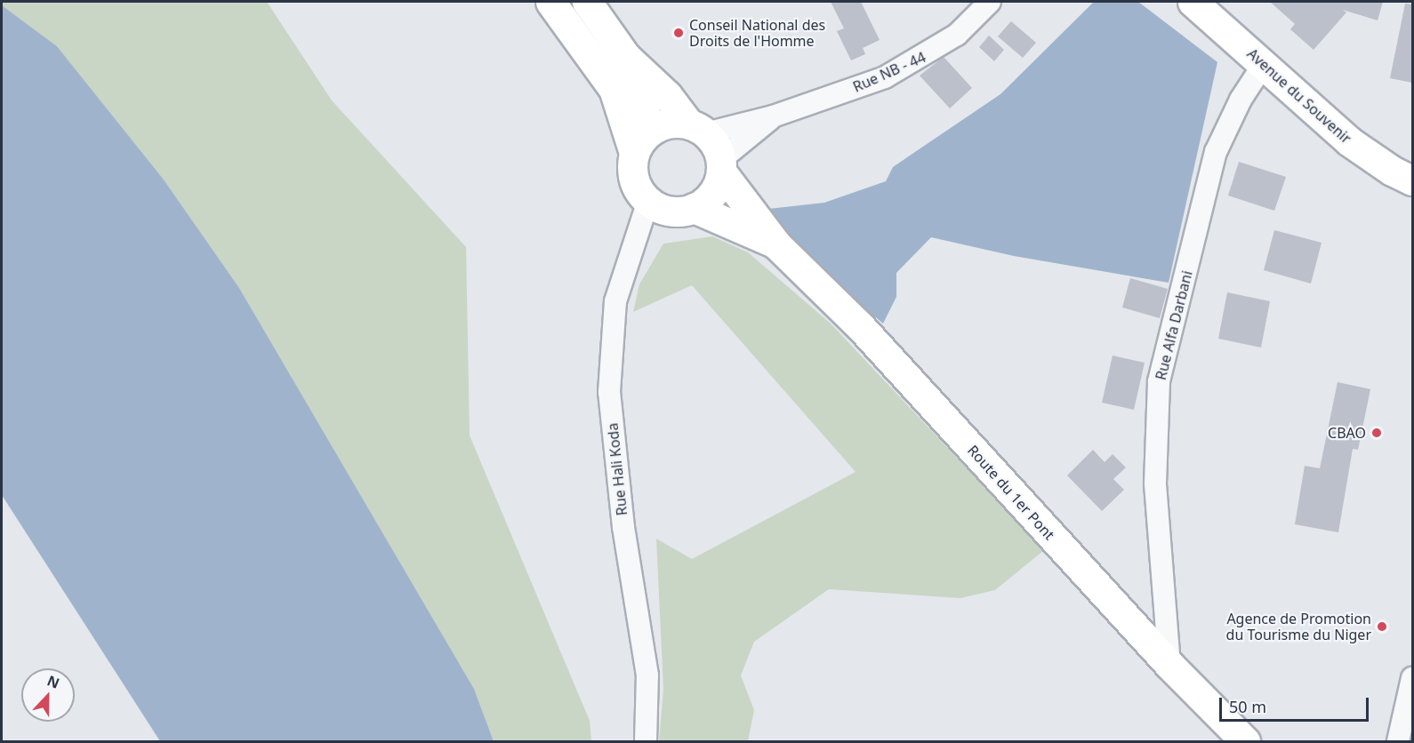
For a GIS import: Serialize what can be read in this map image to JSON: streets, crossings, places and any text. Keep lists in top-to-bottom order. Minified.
{"streets":{"street":["Rue NB - 44","Avenue du Souvenir","Rue Alfa Darbani","Rue Hali Koda","Route du 1er Pont"]},"crossings":[["Rue NB - 44","Rue Hali Koda"],["Rue NB - 44","Route du 1er Pont"],["Avenue du Souvenir","Rue Alfa Darbani"],["Rue Alfa Darbani","Route du 1er Pont"],["Rue Hali Koda","Route du 1er Pont"]],"places":["Conseil National des Droits de l'Homme","CBAO","Agence de Promotion du Tourisme du Niger"],"scale_bar":"50 m","north":"top"}
